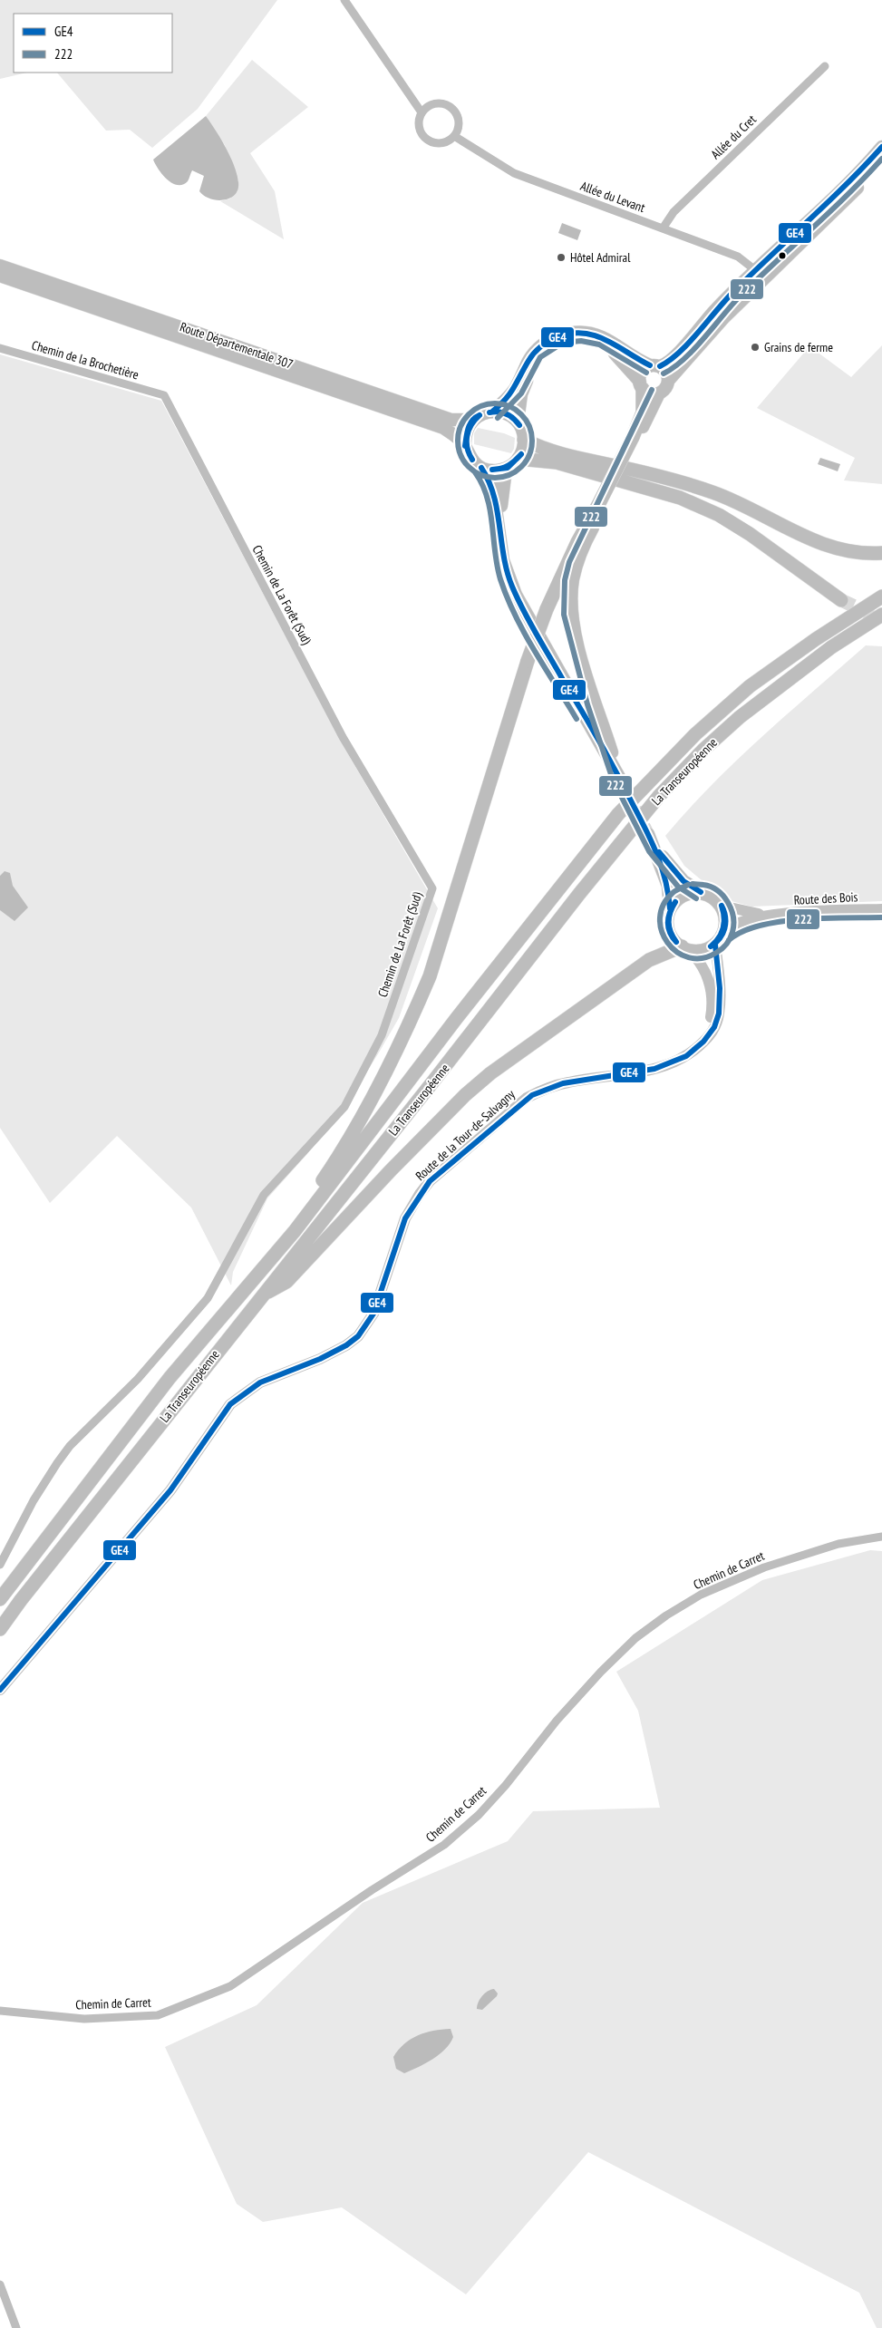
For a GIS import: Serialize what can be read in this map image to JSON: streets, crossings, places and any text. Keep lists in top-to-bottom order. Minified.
{"streets":{"highway":["La Transeuropéenne"],"main road":["Route Départementale 307"],"street":["Allée du Cret","Allée du Levant","Chemin de la Brochetière","Chemin de La Forêt (Sud)","Route des Bois","Route de la Tour-de-Salvagny","Chemin de Carret"]},"crossings":[["Allée du Cret","Allée du Levant"],["Chemin de la Brochetière","Chemin de La Forêt (Sud)"],["Route des Bois","Route de la Tour-de-Salvagny"]],"places":["Hôtel Admiral","Grains de ferme"],"lines":["transit line GE4","transit line 222"],"legend":["GE4","222"]}
